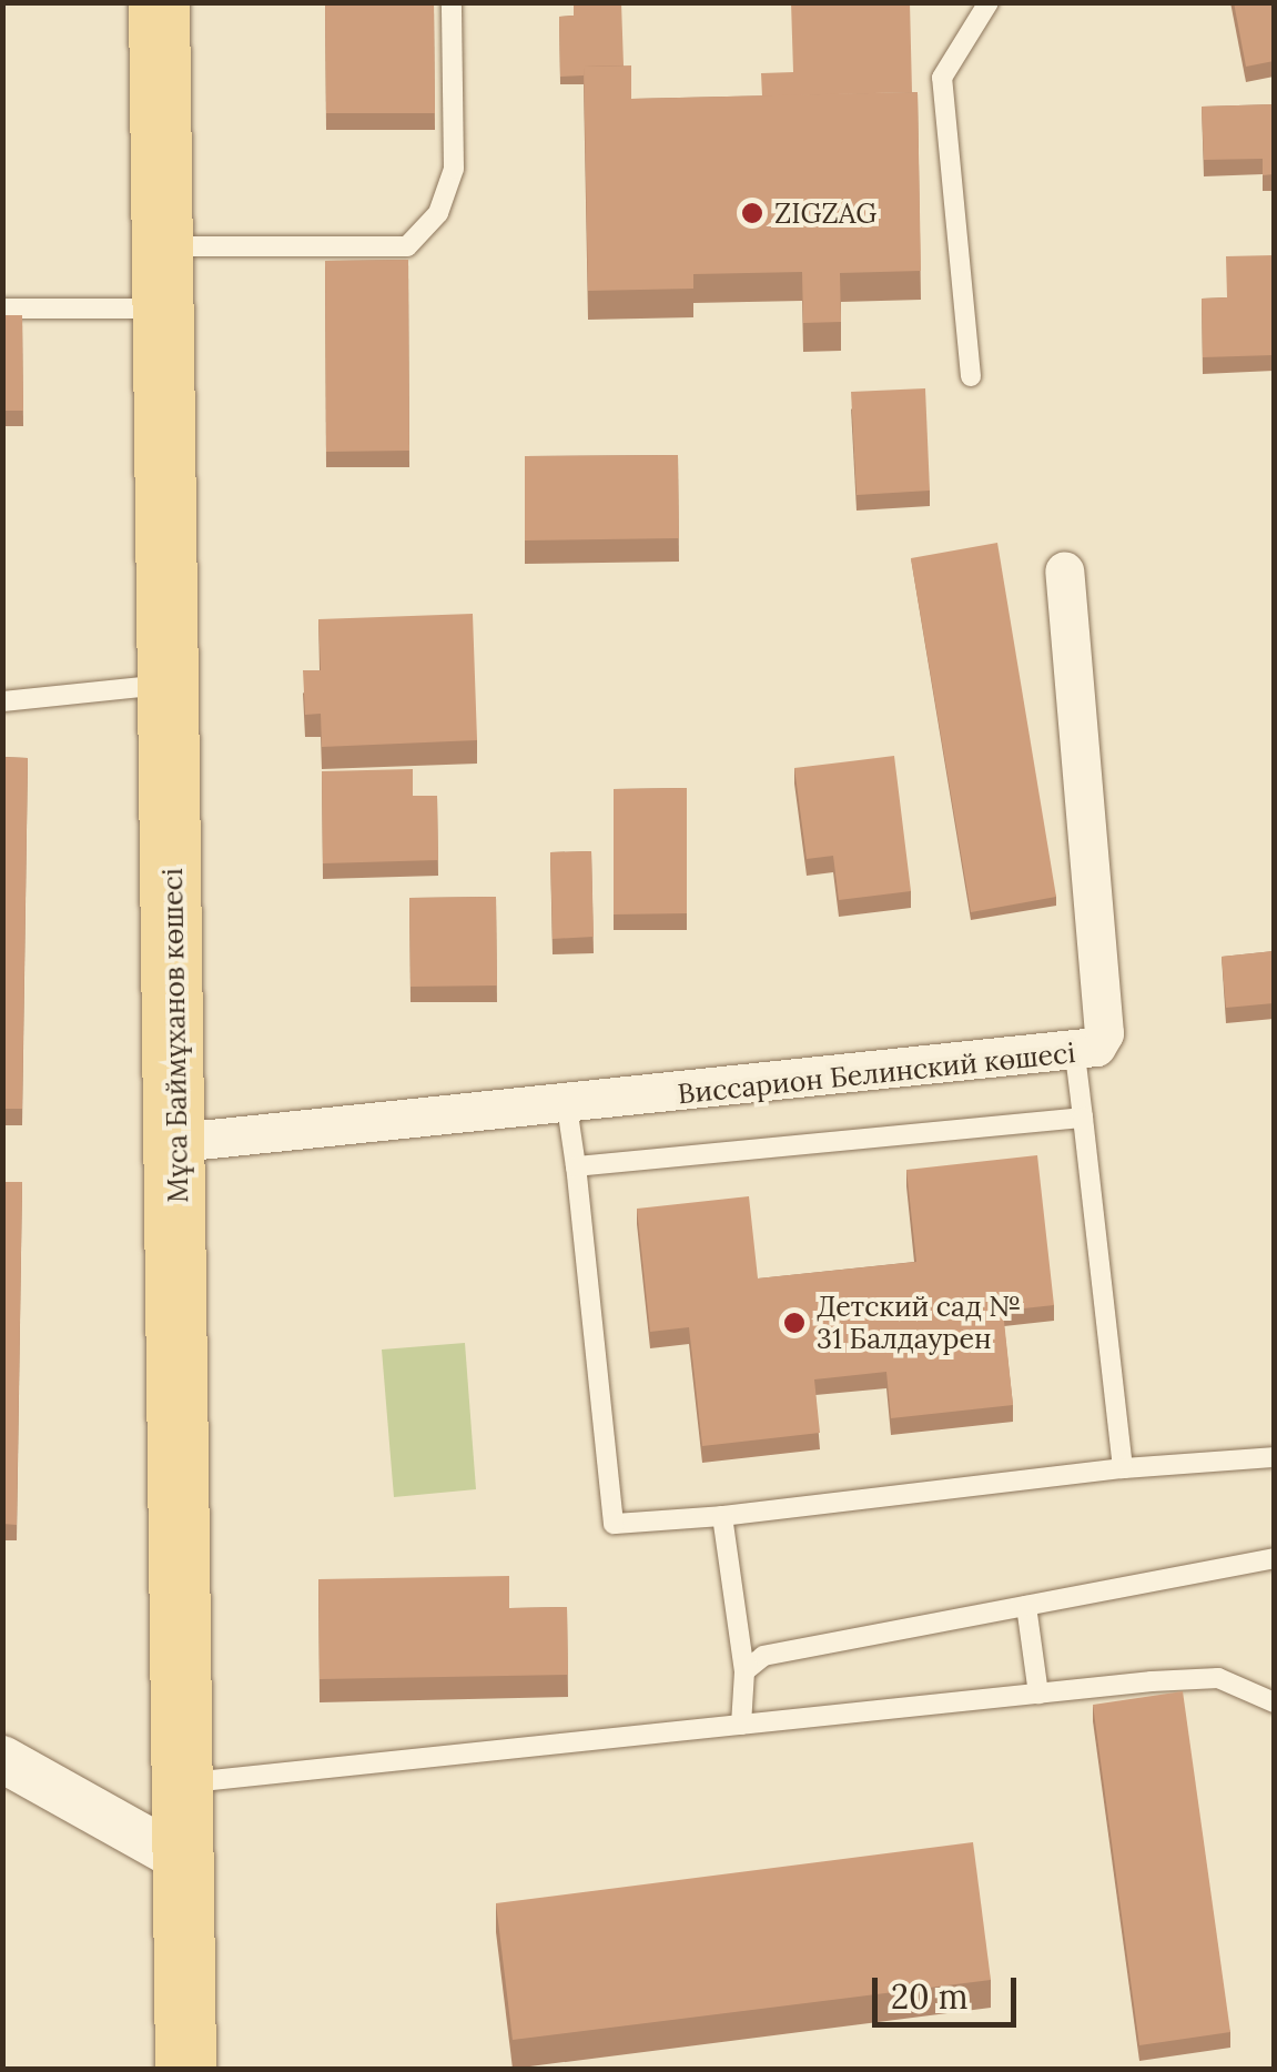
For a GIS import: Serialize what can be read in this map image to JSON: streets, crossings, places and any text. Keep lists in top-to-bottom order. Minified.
{"streets":{"main road":["Мұса Баймұханов көшесі"],"street":["Виссарион Белинский көшесі"]},"crossings":[["Мұса Баймұханов көшесі","Виссарион Белинский көшесі"]],"places":["ZIGZAG","Детский сад № 31 Балдаурен"],"scale_bar":"20 m"}
